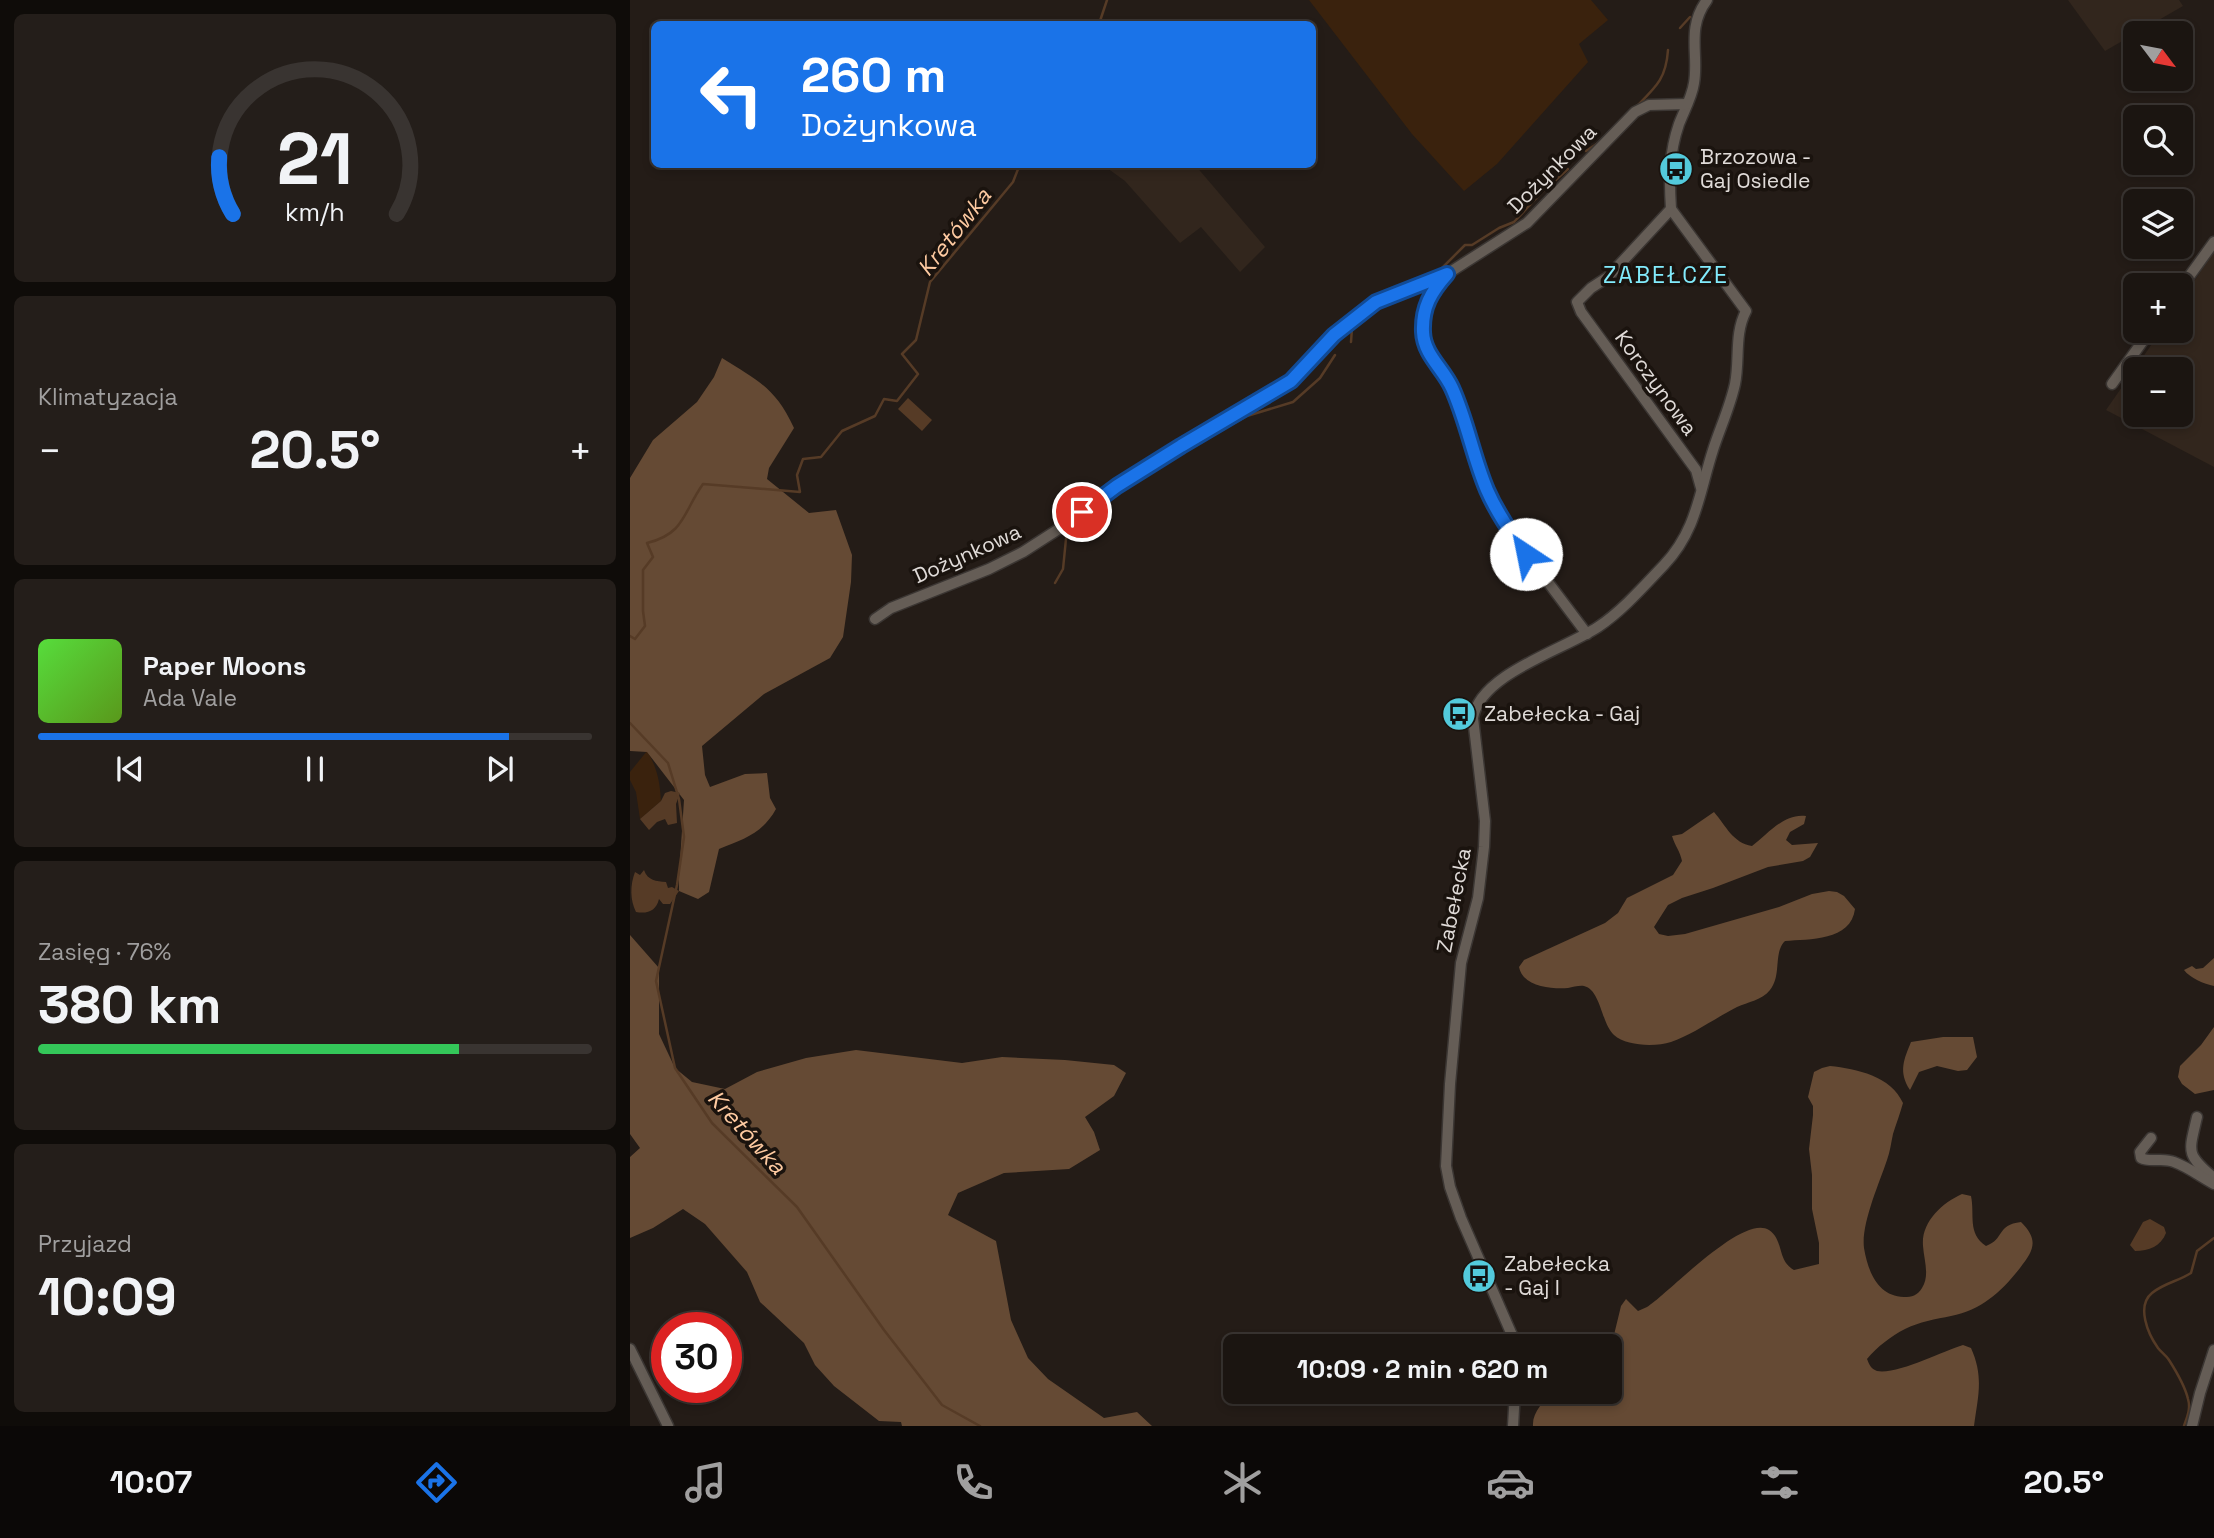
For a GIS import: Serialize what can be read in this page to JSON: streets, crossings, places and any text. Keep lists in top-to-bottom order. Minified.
{"streets":{"street":["Dożynkowa","Korczynowa","Zabełecka"]},"crossings":[["Korczynowa","Zabełecka"]],"districts":["ZABEŁCZE"],"water":["Kretówka"],"places":{"bus stop":["Brzozowa - Gaj Osiedle","Zabełecka - Gaj","Zabełecka - Gaj I"]},"north":"bottom right","page":{"map_buttons":["+","−"],"turn":["260 m","Dożynkowa"],"tile":["Klimatyzacja",["Zasięg · 76%","380 km"],["Przyjazd","10:09"]],"heat":["−","20.5°","+"],"song":["Paper Moons","Ada Vale"],"limit":"30","trip":"10:09 · 2 min · 620 m","tabs":["10:07","20.5°"],"gauge":["21","km/h"]}}
